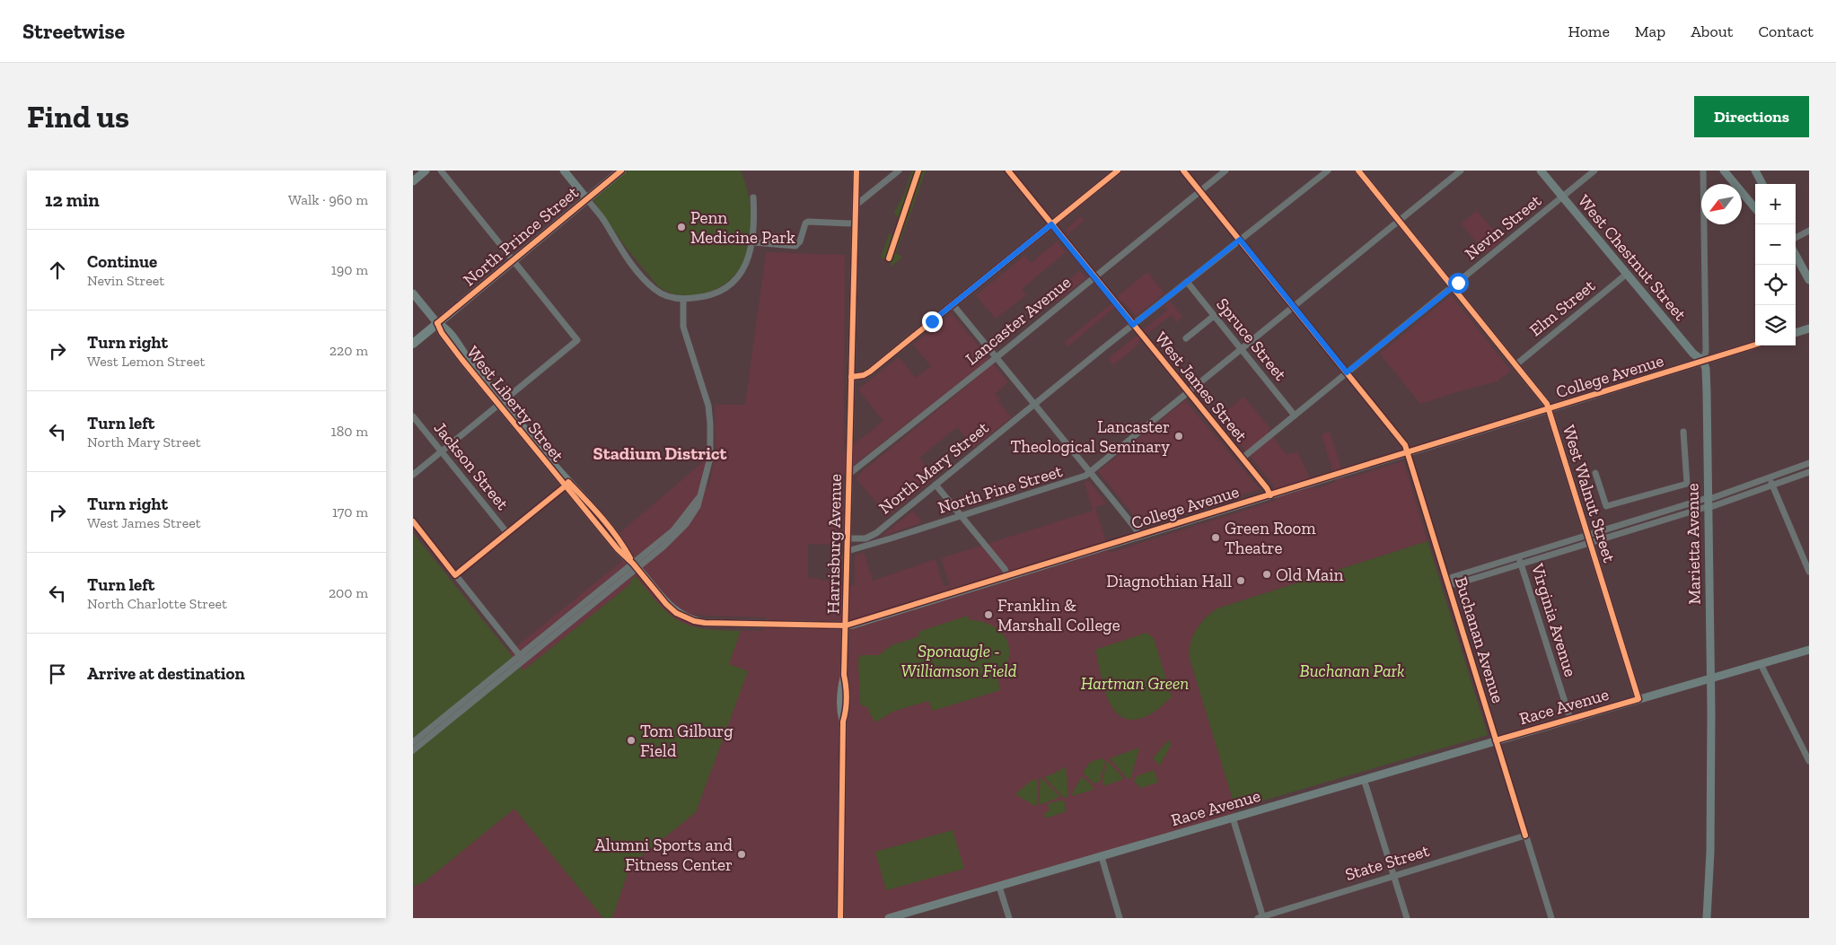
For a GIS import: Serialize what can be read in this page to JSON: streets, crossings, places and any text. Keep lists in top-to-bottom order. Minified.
{"streets":{"highway":["North Prince Street"],"main road":["West Chestnut Street","College Avenue","West Liberty Street","West Walnut Street","Harrisburg Avenue","Marietta Avenue","Race Avenue"],"street":["Nevin Street","Elm Street","Lancaster Avenue","Spruce Street","West James Street","Jackson Street","North Mary Street","North Pine Street","Virginia Avenue","Buchanan Avenue","State Street"]},"crossings":[["Nevin Street","West Chestnut Street"],["Nevin Street","Spruce Street"],["Nevin Street","West James Street"],["Nevin Street","West Walnut Street"],["Nevin Street","Buchanan Avenue"],["North Prince Street","West Liberty Street"],["West Chestnut Street","Elm Street"],["West Chestnut Street","College Avenue"],["West Chestnut Street","Marietta Avenue"],["Elm Street","West Walnut Street"],["Lancaster Avenue","West James Street"],["Lancaster Avenue","Harrisburg Avenue"],["Lancaster Avenue","Buchanan Avenue"],["Spruce Street","North Mary Street"],["Spruce Street","North Pine Street"],["College Avenue","West James Street"],["College Avenue","West Liberty Street"],["College Avenue","West Walnut Street"],["College Avenue","Harrisburg Avenue"],["College Avenue","Marietta Avenue"],["College Avenue","Buchanan Avenue"],["West James Street","North Mary Street"],["West James Street","North Pine Street"],["West Liberty Street","Harrisburg Avenue"],["North Mary Street","Harrisburg Avenue"],["North Mary Street","Buchanan Avenue"],["North Pine Street","West Walnut Street"],["North Pine Street","Harrisburg Avenue"],["North Pine Street","Buchanan Avenue"],["West Walnut Street","Race Avenue"],["Marietta Avenue","Race Avenue"],["Virginia Avenue","Race Avenue"],["Buchanan Avenue","Race Avenue"],["Buchanan Avenue","State Street"]],"districts":["Stadium District"],"parks":["Sponaugle - Williamson Field","Buchanan Park","Hartman Green"],"places":["Penn Medicine Park","Lancaster Theological Seminary","Green Room Theatre","Old Main","Diagnothian Hall","Franklin & Marshall College","Tom Gilburg Field","Alumni Sports and Fitness Center"],"north":"bottom left","page":{"header":"Streetwise","nav":["Home","Map","About","Contact"],"buttons":"Directions","title":"Find us","heading":["12 min","Walk · 960 m"],"map_buttons":["+","−"],"list":[["Continue","Nevin Street","190 m"],["Turn right","West Lemon Street","220 m"],["Turn left","North Mary Street","180 m"],["Turn right","West James Street","170 m"],["Turn left","North Charlotte Street","200 m"],"Arrive at destination"]}}
